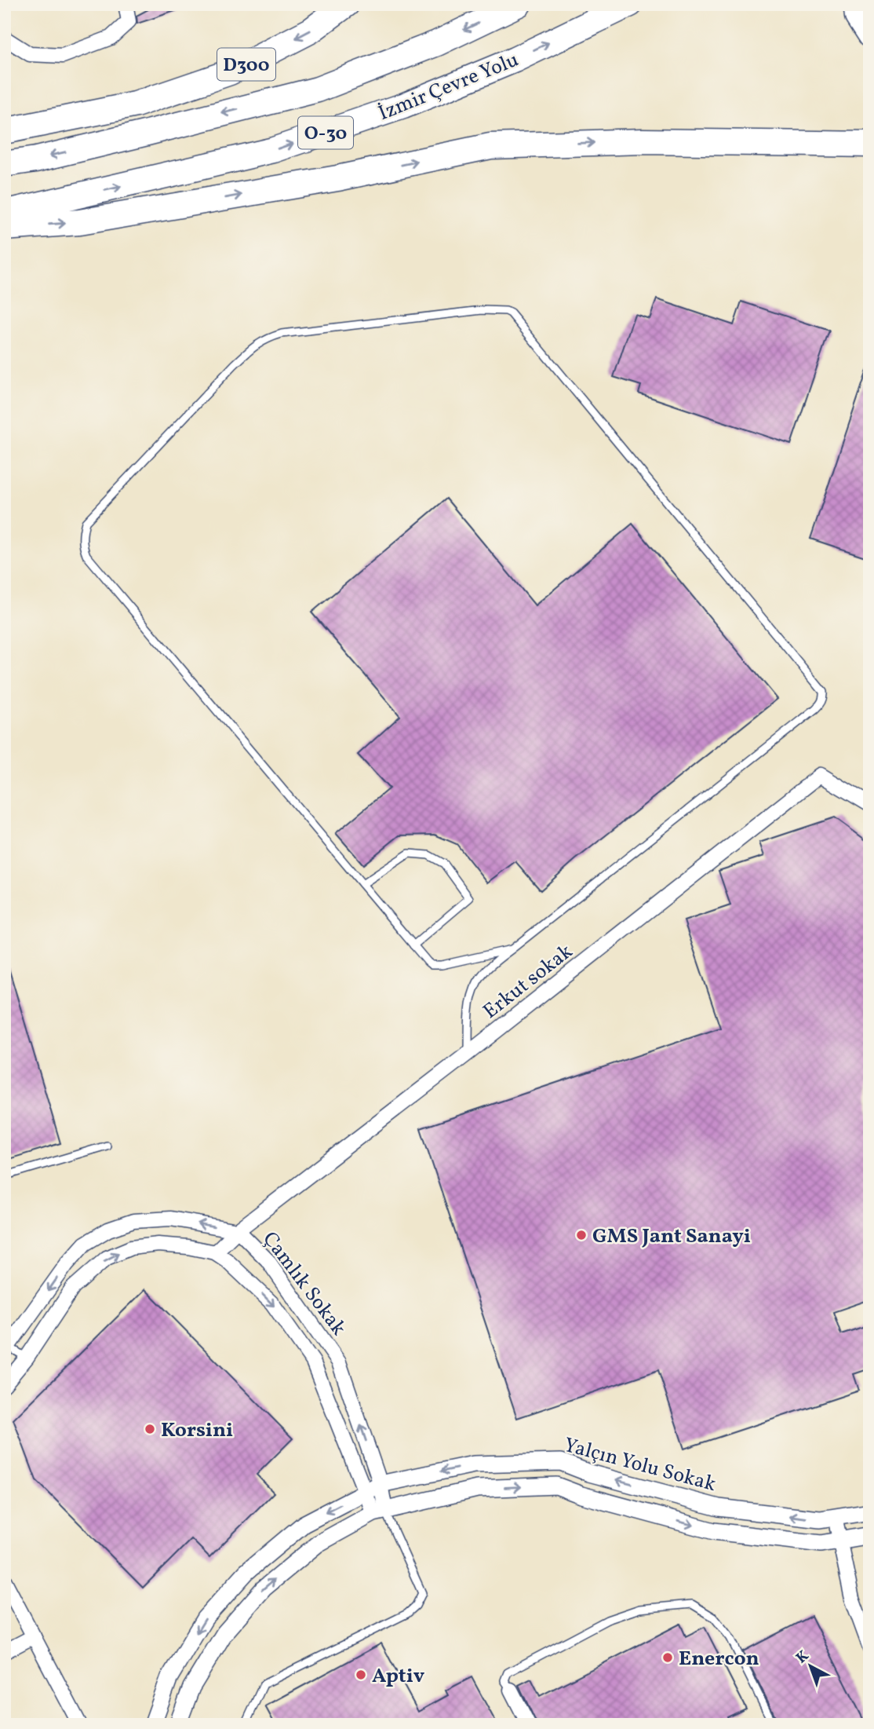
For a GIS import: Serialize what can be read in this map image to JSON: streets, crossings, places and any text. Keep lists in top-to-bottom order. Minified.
{"streets":{"highway":["D300","İzmir Çevre Yolu","O-30"],"street":["Erkut sokak","Çamlık Sokak","Yalçın Yolu Sokak"]},"crossings":[["Erkut sokak","Çamlık Sokak"],["Çamlık Sokak","Yalçın Yolu Sokak"]],"places":["GMS Jant Sanayi","Korsini","Enercon","Aptiv"],"north":"top left"}
